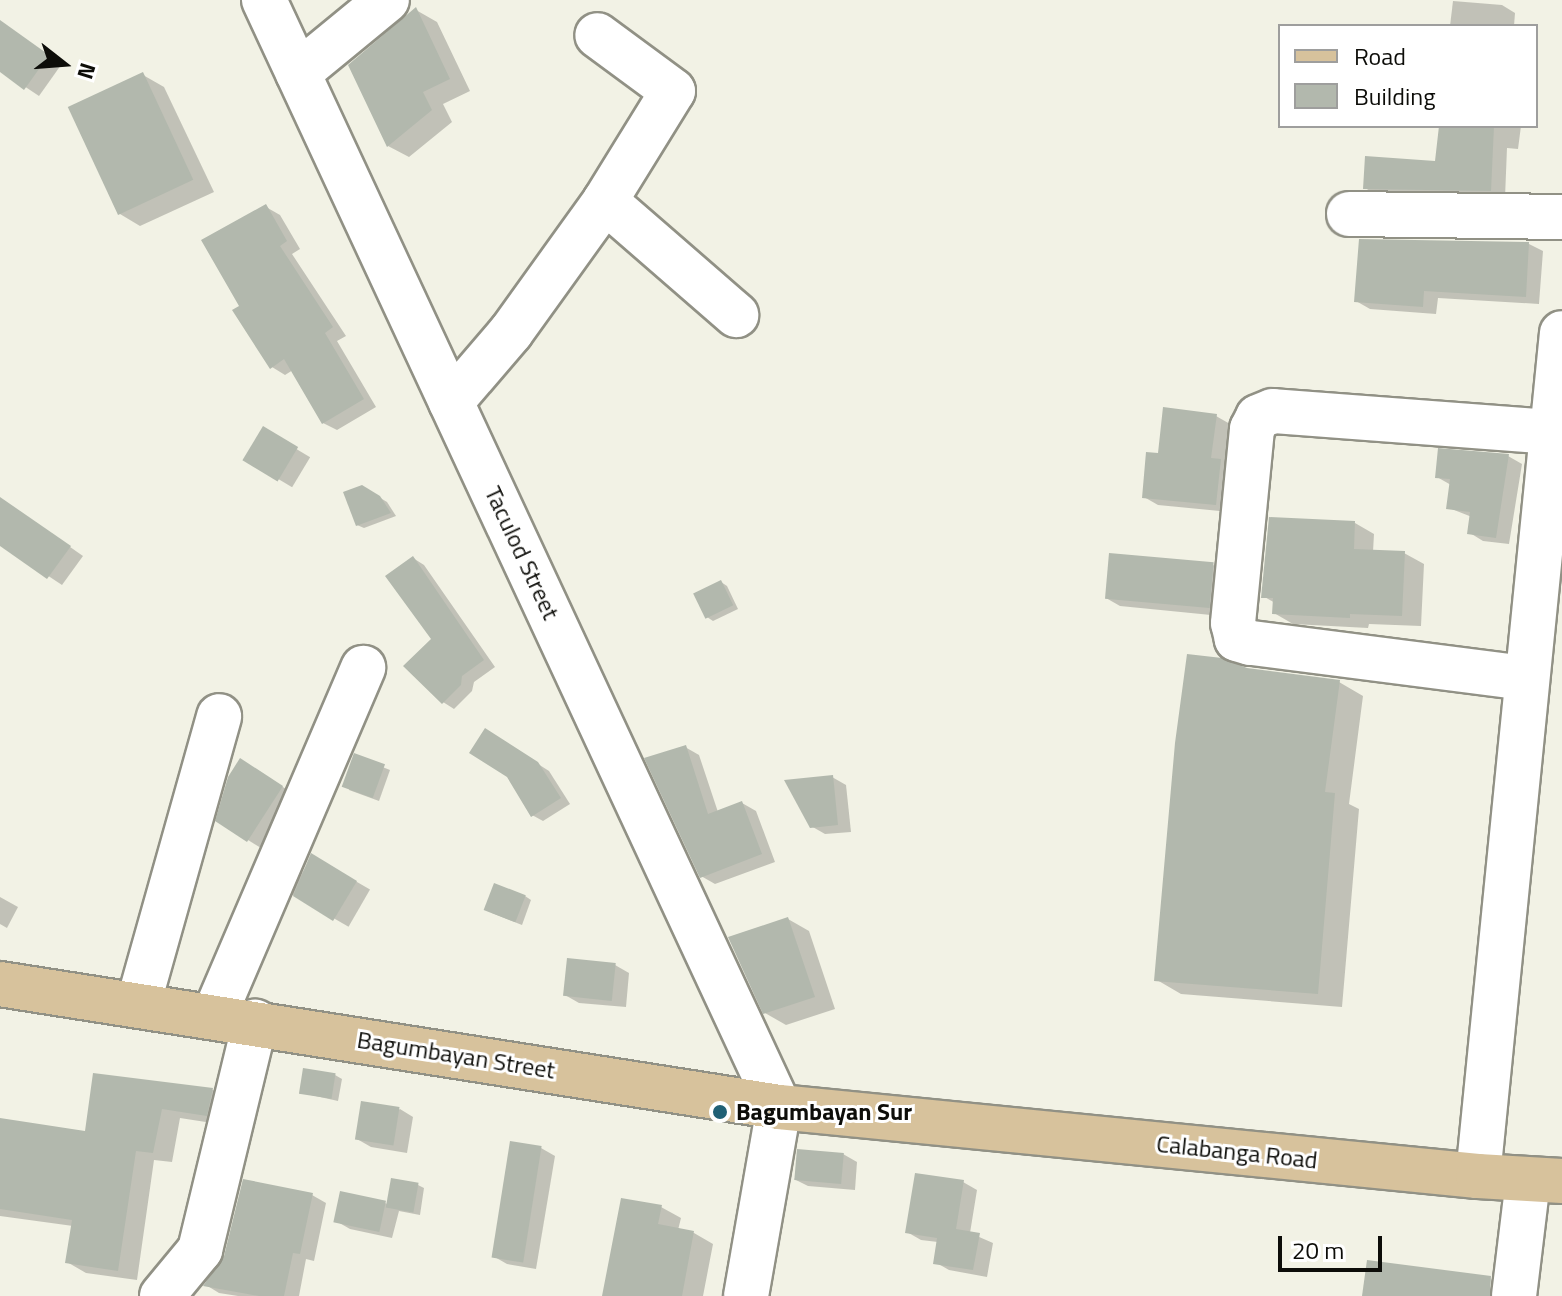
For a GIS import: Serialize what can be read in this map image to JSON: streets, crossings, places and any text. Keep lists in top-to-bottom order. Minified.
{"streets":{"main road":["Bagumbayan Street","Calabanga Road"],"street":["Taculod Street"]},"crossings":[["Taculod Street","Bagumbayan Street"],["Bagumbayan Street","Calabanga Road"]],"places":["Bagumbayan Sur"],"legend":["Road","Building"],"scale_bar":"20 m","north":"right"}
